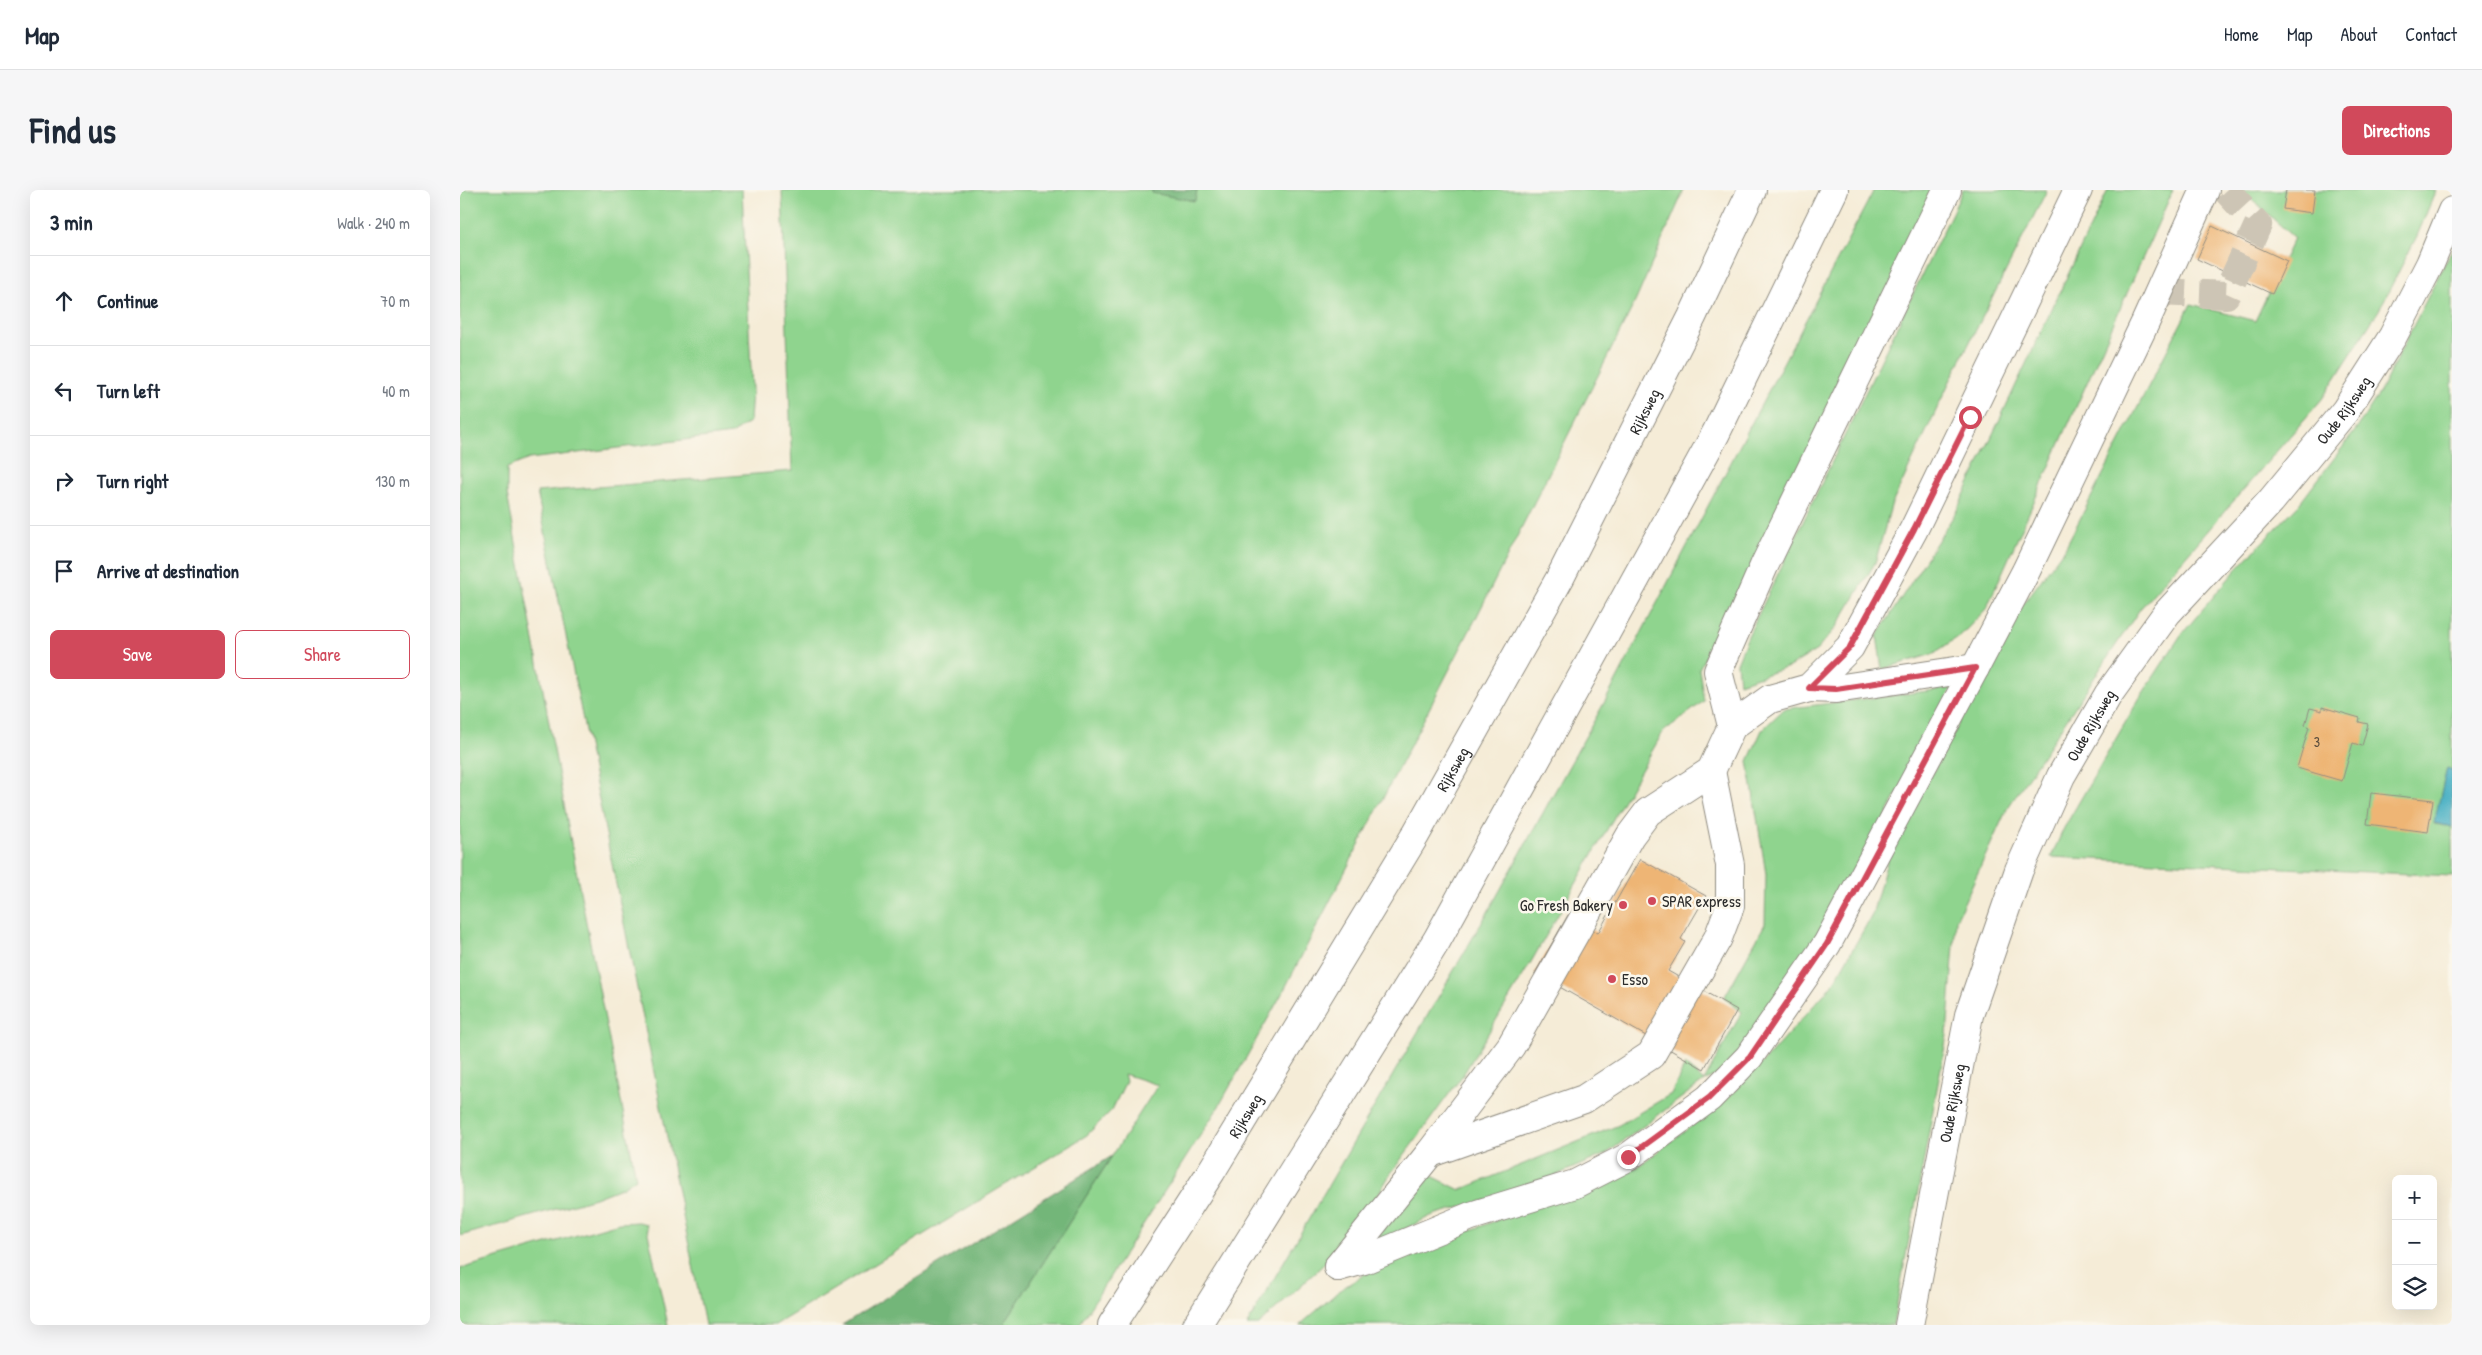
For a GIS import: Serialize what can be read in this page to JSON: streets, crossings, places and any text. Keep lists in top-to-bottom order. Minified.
{"streets":{"main road":["Oude Rijksweg","Rijksweg"]},"places":["SPAR express","Go Fresh Bakery","Esso"],"house_numbers":["3"],"page":{"header":"Map","nav":["Home","Map","About","Contact"],"buttons":["Directions",["Save","Share"]],"title":"Find us","heading":["3 min","Walk · 240 m"],"list":[["Continue","70 m"],["Turn left","40 m"],["Turn right","130 m"],"Arrive at destination"],"map_buttons":["+","−"]}}
